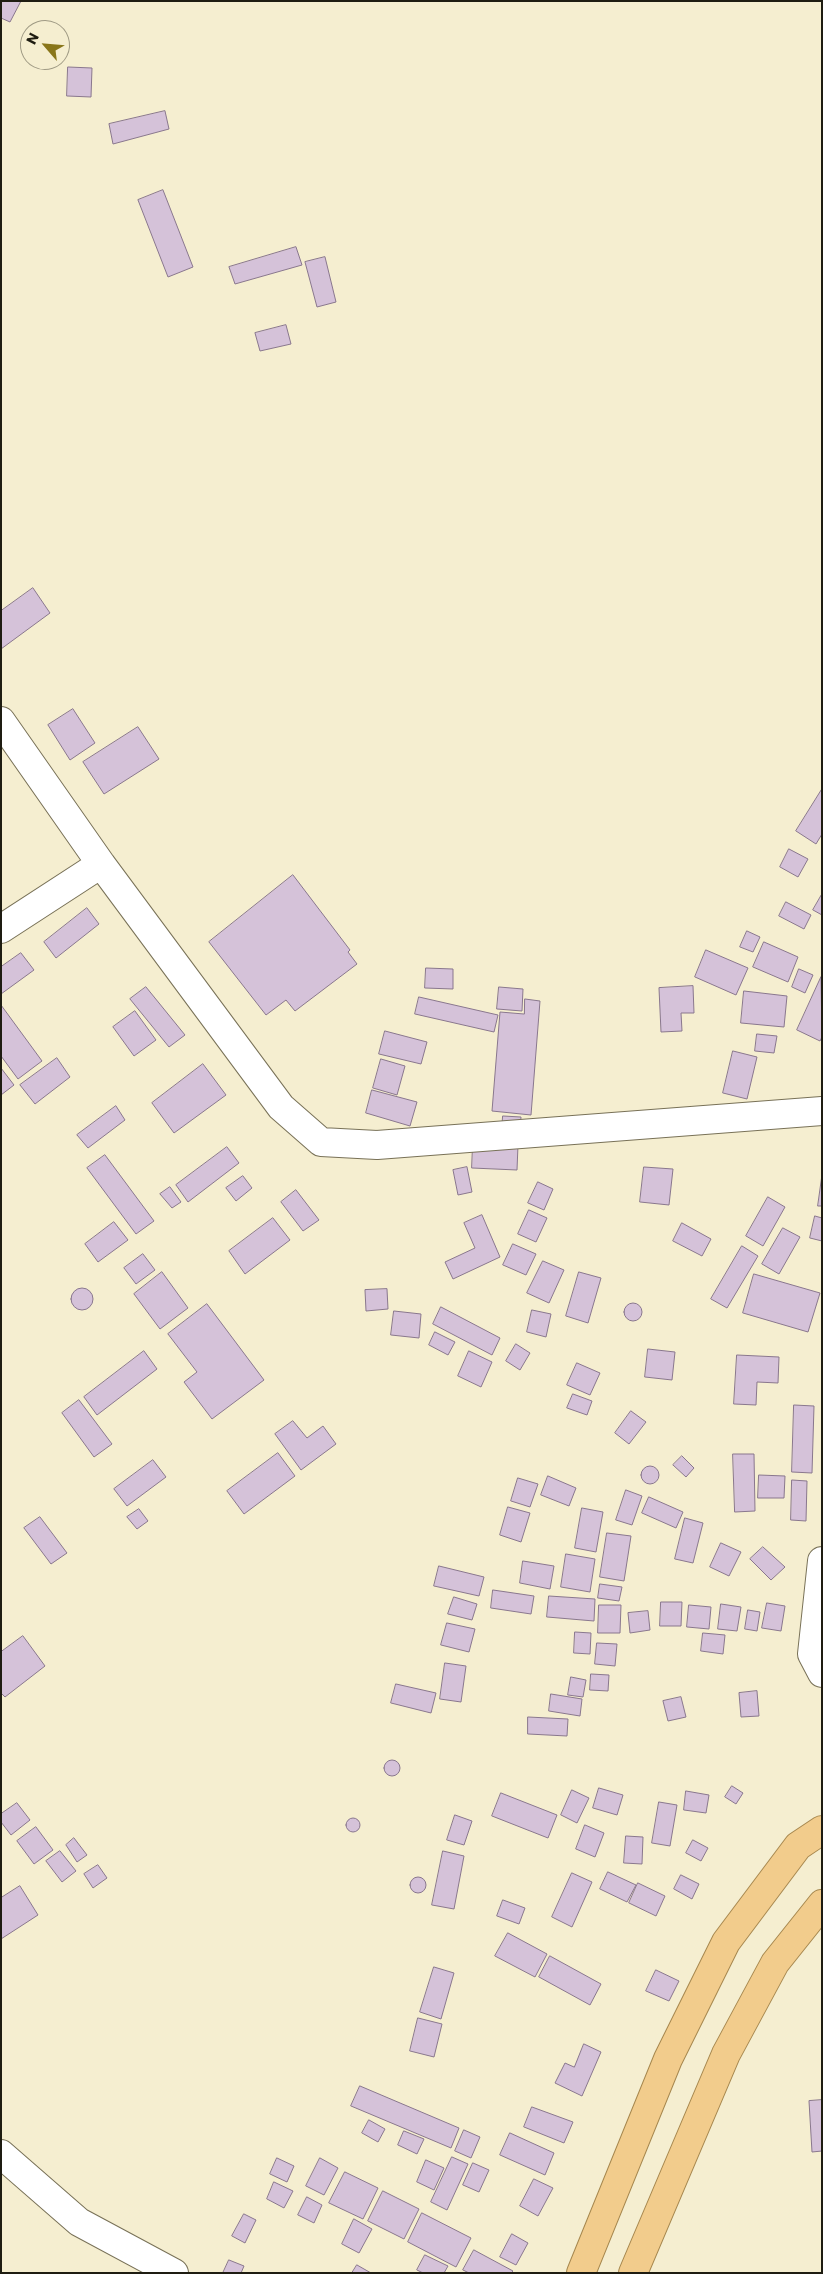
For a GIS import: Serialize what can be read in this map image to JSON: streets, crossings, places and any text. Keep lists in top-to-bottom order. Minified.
{"north":"top left"}
